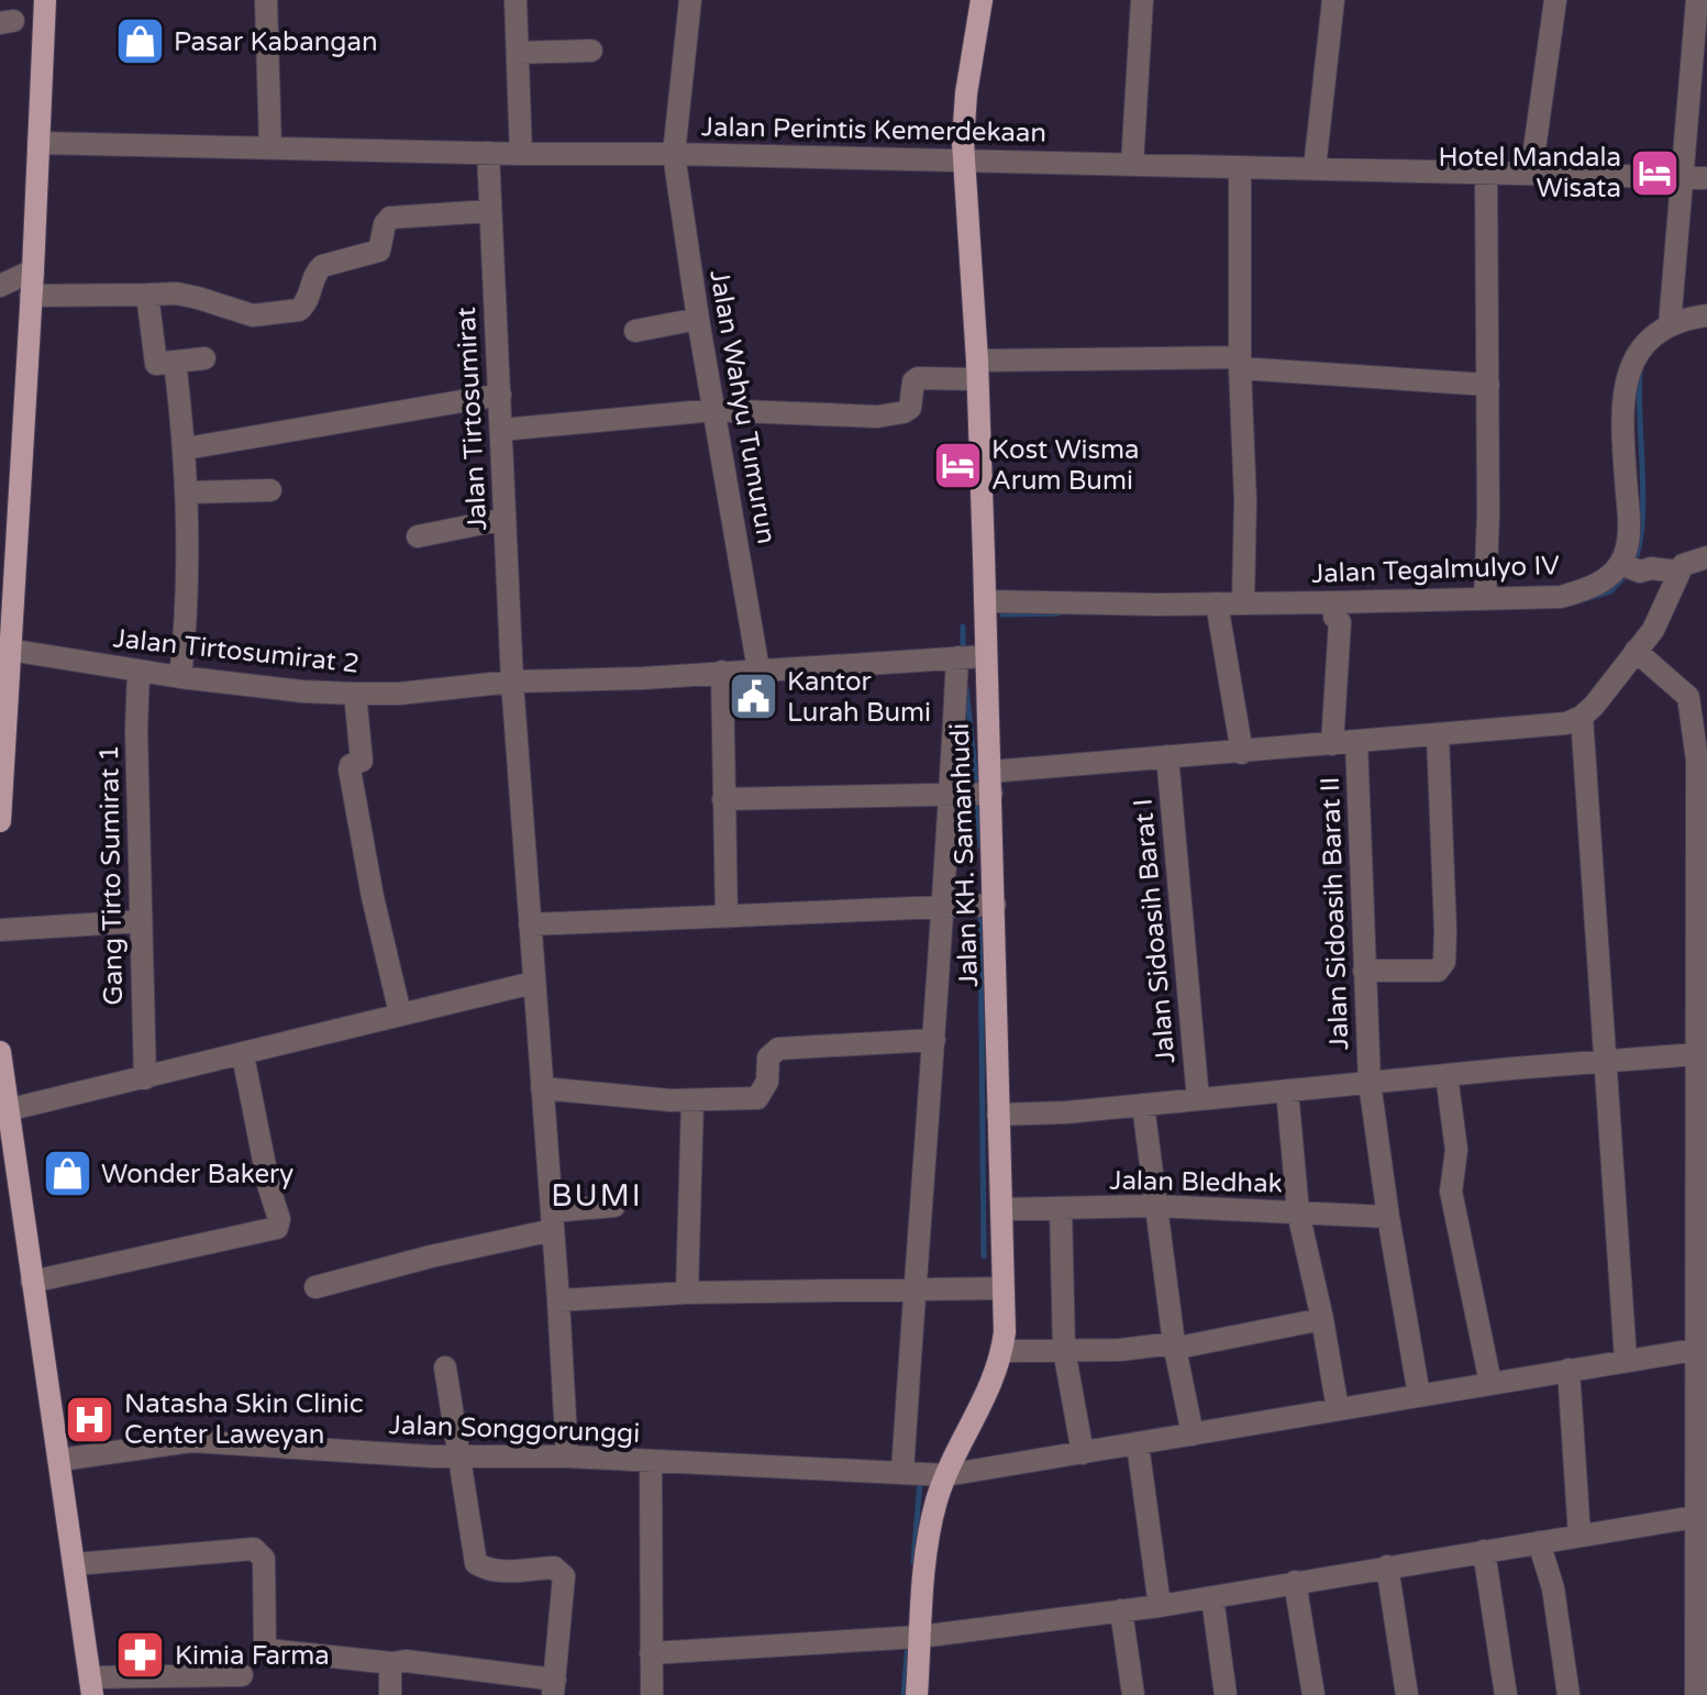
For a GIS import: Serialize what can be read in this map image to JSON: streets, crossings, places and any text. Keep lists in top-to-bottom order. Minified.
{"streets":{"main road":["Jalan KH. Samanhudi"],"street":["Jalan Perintis Kemerdekaan","Jalan Wahyu Tumurun","Jalan Tirtosumirat","Jalan Tegalmulyo IV","Jalan Tirtosumirat 2","Gang Tirto Sumirat 1","Jalan Sidoasih Barat II","Jalan Sidoasih Barat I","Jalan Bledhak","Jalan Songgorunggi"]},"crossings":[["Jalan Perintis Kemerdekaan","Jalan Wahyu Tumurun"],["Jalan Perintis Kemerdekaan","Jalan Tirtosumirat"],["Jalan Perintis Kemerdekaan","Jalan KH. Samanhudi"],["Jalan Wahyu Tumurun","Jalan Tirtosumirat 2"],["Jalan Tirtosumirat","Jalan Tirtosumirat 2"],["Jalan Tirtosumirat","Jalan Songgorunggi"],["Jalan Tegalmulyo IV","Jalan KH. Samanhudi"],["Jalan Tirtosumirat 2","Jalan KH. Samanhudi"],["Jalan Tirtosumirat 2","Gang Tirto Sumirat 1"],["Jalan KH. Samanhudi","Jalan Bledhak"],["Jalan KH. Samanhudi","Jalan Songgorunggi"],["Jalan Sidoasih Barat II","Jalan Bledhak"],["Jalan Sidoasih Barat II","Jalan Songgorunggi"]],"districts":["BUMI"],"places":{"shop":["Pasar Kabangan","Wonder Bakery"],"hotel":["Hotel Mandala Wisata","Kost Wisma Arum Bumi"],"public building":["Kantor Lurah Bumi"],"hospital":["Natasha Skin Clinic Center Laweyan"],"pharmacy":["Kimia Farma"]}}
